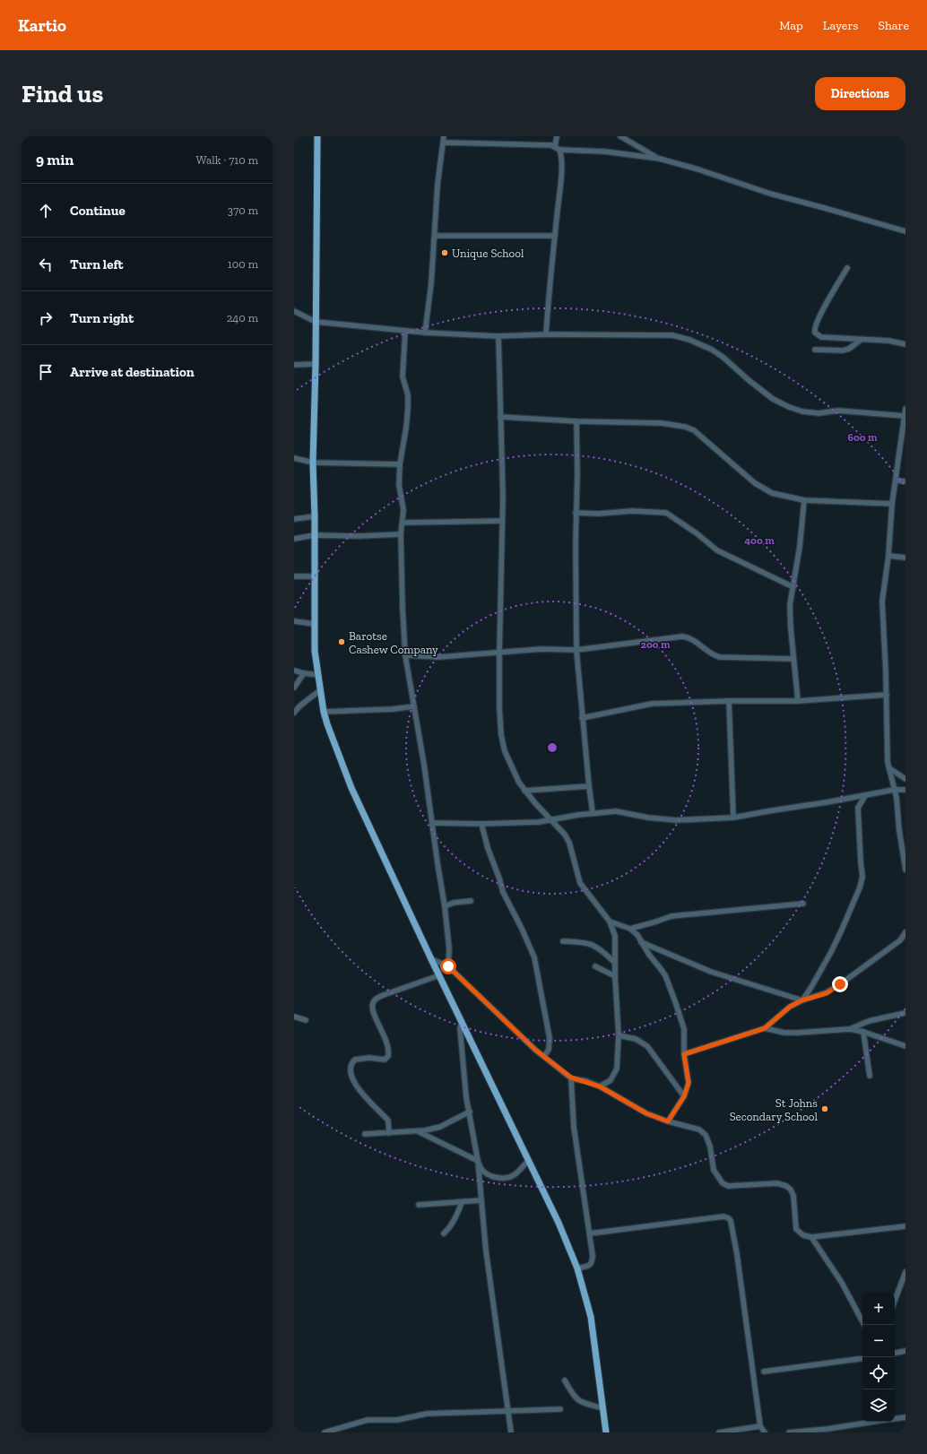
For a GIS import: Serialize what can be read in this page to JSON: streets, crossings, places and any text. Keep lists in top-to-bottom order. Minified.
{"places":["Unique School","Barotse Cashew Company","St Johns Secondary School"],"page":{"header":"Kartio","nav":["Map","Layers","Share"],"buttons":"Directions","title":"Find us","heading":["9 min","Walk · 710 m"],"list":[["Continue","370 m"],["Turn left","100 m"],["Turn right","240 m"],"Arrive at destination"],"map_buttons":["+","−"]},"rings":["600 m","400 m","200 m"]}
